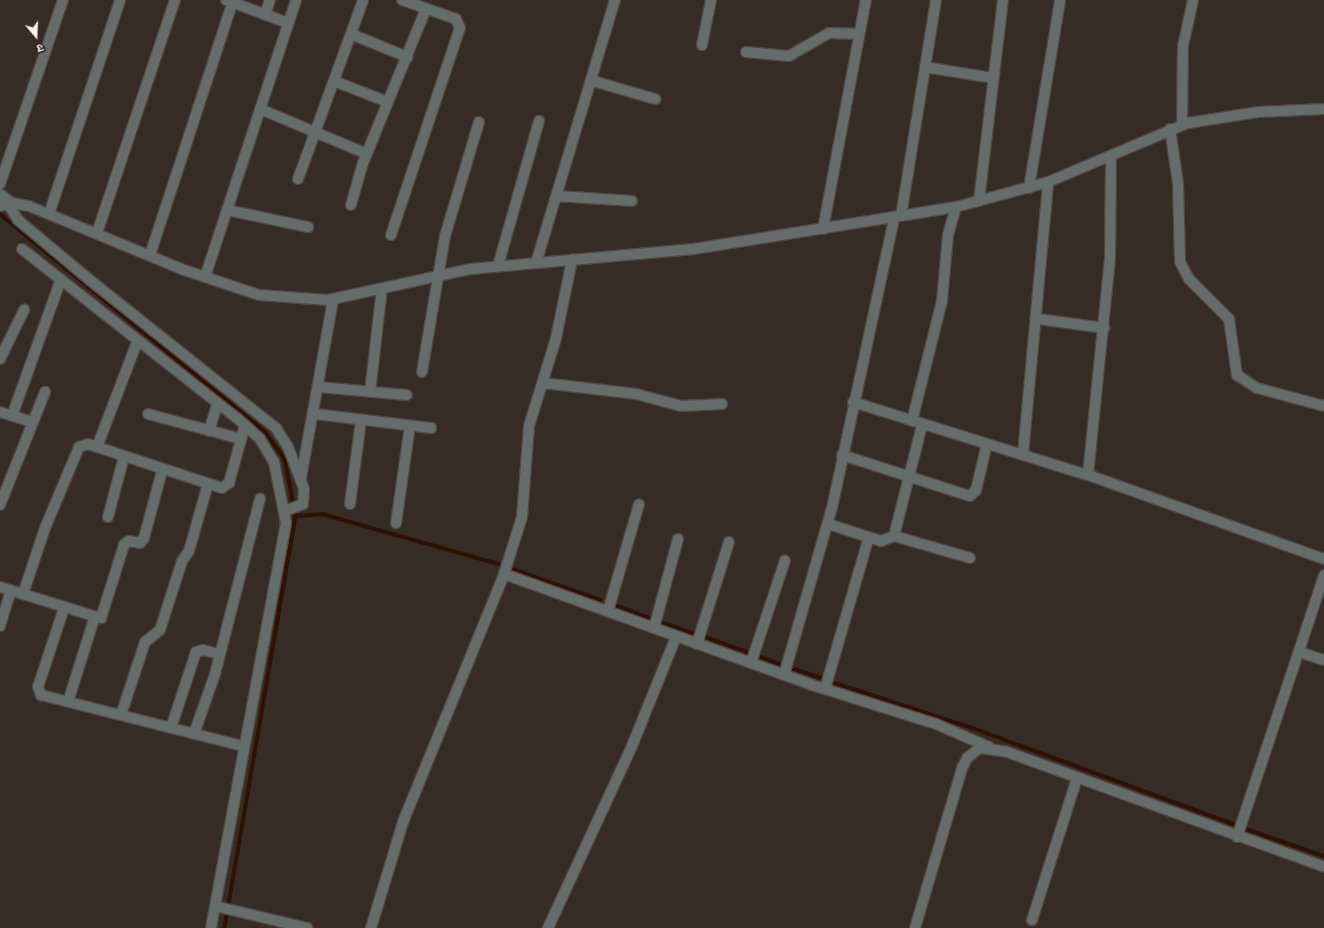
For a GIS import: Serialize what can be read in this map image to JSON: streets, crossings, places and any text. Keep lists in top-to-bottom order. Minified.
{"north":"bottom"}
